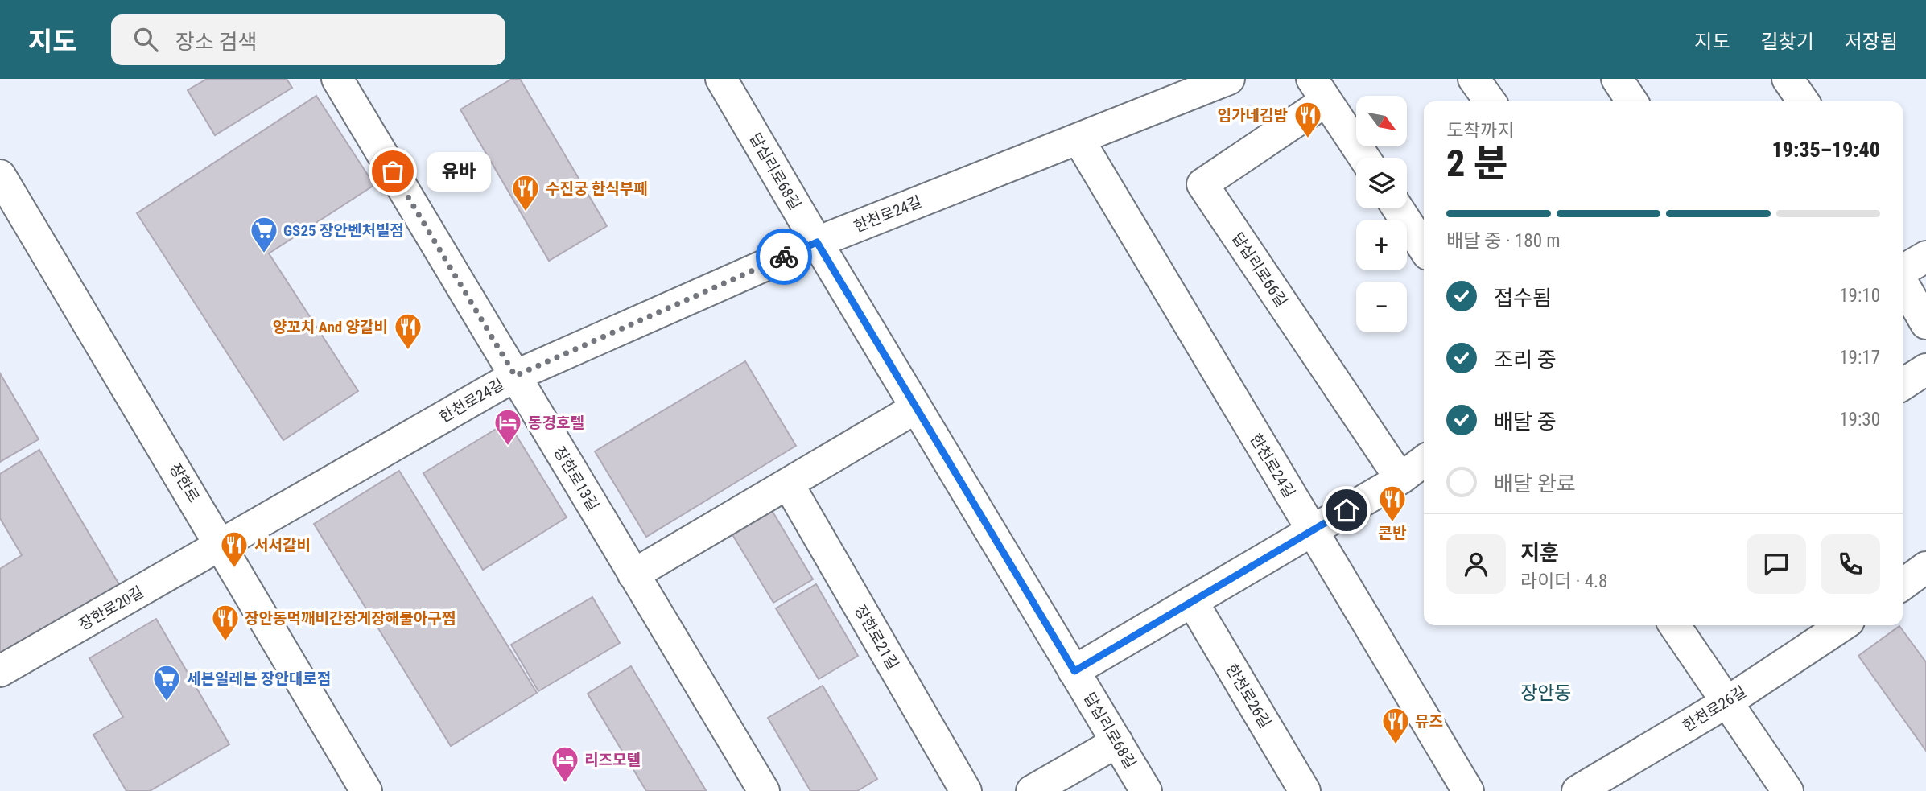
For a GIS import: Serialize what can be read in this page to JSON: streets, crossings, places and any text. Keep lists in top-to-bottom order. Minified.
{"streets":{"street":["답십리로68길","한천로24길","답십리로66길","장한로13길","장한로","장한로20길","장한로21길","한천로26길"]},"crossings":[["답십리로68길","한천로24길"],["한천로24길","장한로13길"],["한천로24길","장한로"],["한천로24길","장한로20길"],["장한로","장한로20길"]],"districts":["장안동"],"places":{"restaurant":["임가네김밥","수진궁 한식부페","양꼬치 And 양갈비","콘반","서서갈비","장안동먹깨비간장게장해물아구찜","뮤즈"],"other":["유바"],"supermarket":["GS25 장안벤처빌점","세븐일레븐 장안대로점"],"hotel":["동경호텔","리즈모텔"]},"north":"bottom right","page":{"header":"지도","search":"장소 검색","nav":["지도","길찾기","저장됨"],"map_buttons":["+","−"],"heading":["2 분","도착까지","19:35–19:40"],"panel":["지훈","라이더 · 4.8"],"bubble":"유바","bar":"배달 중 · 180 m","list":[["접수됨","19:10"],["조리 중","19:17"],["배달 중","19:30"],"배달 완료"]}}
